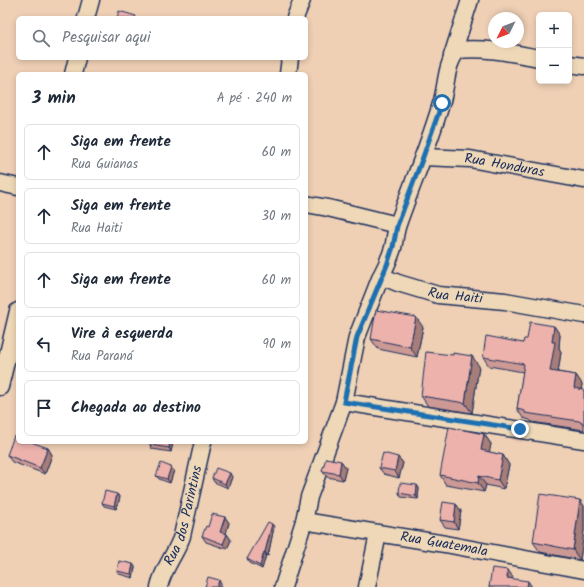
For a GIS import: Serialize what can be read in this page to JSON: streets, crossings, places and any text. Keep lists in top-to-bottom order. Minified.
{"streets":{"street":["Rua Honduras","Rua Haiti","Rua dos Parintins","Rua Guatemala"]},"north":"bottom left","page":{"map_buttons":["+","−"],"search":"Pesquisar aqui","heading":["3 min","A pé · 240 m"],"list":[["Siga em frente","Rua Guianas","60 m"],["Siga em frente","Rua Haiti","30 m"],["Siga em frente","60 m"],["Vire à esquerda","Rua Paraná","90 m"],"Chegada ao destino"]}}
